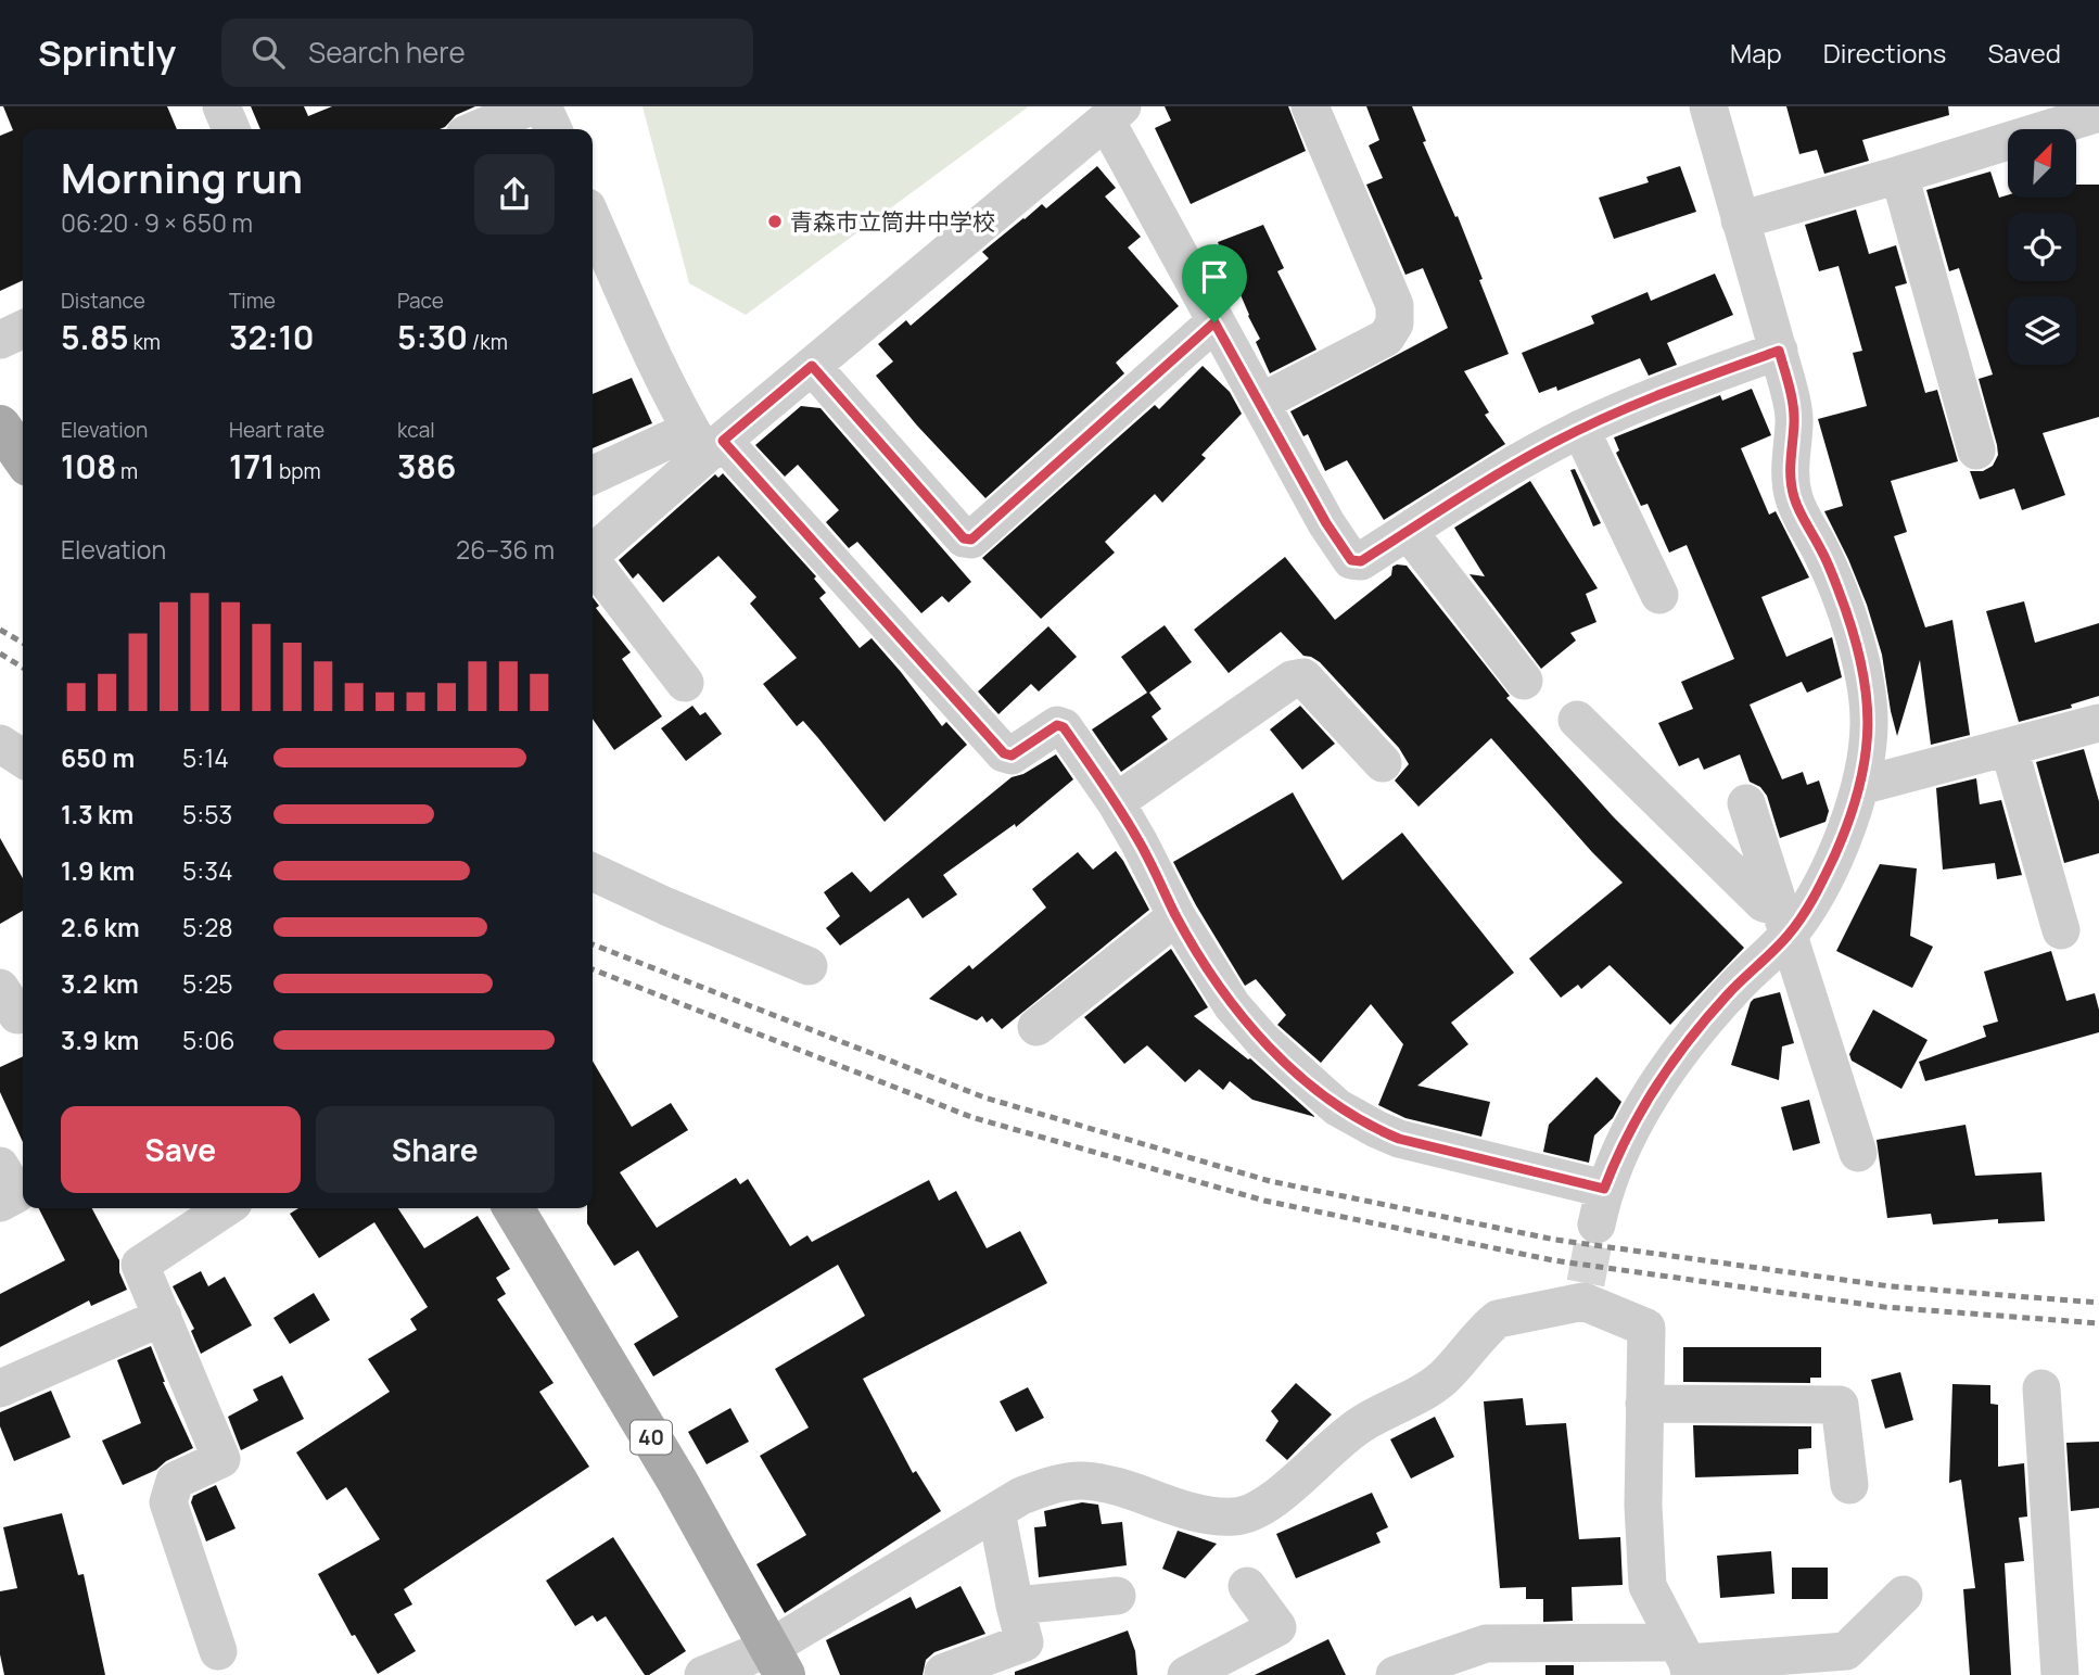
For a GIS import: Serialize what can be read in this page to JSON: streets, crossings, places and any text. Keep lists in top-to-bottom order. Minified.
{"streets":{"main road":["40"]},"places":["青森市立筒井中学校"],"north":"top right","page":{"header":"Sprintly","search":"Search here","nav":["Map","Directions","Saved"],"heading":["Morning run","06:20 · 9 × 650 m"],"stats":[["Distance","5.85 km"],["Time","32:10"],["Pace","5:30 /km"],["Elevation","108 m"],["Heart rate","171 bpm"],["kcal","386"]],"chart":["Elevation","26–36 m"],"list":[{"name":"650 m","note":"5:14"},{"name":"1.3 km","note":"5:53"},{"name":"1.9 km","note":"5:34"},{"name":"2.6 km","note":"5:28"},{"name":"3.2 km","note":"5:25"},{"name":"3.9 km","note":"5:06"}],"buttons":["Save","Share"]}}
